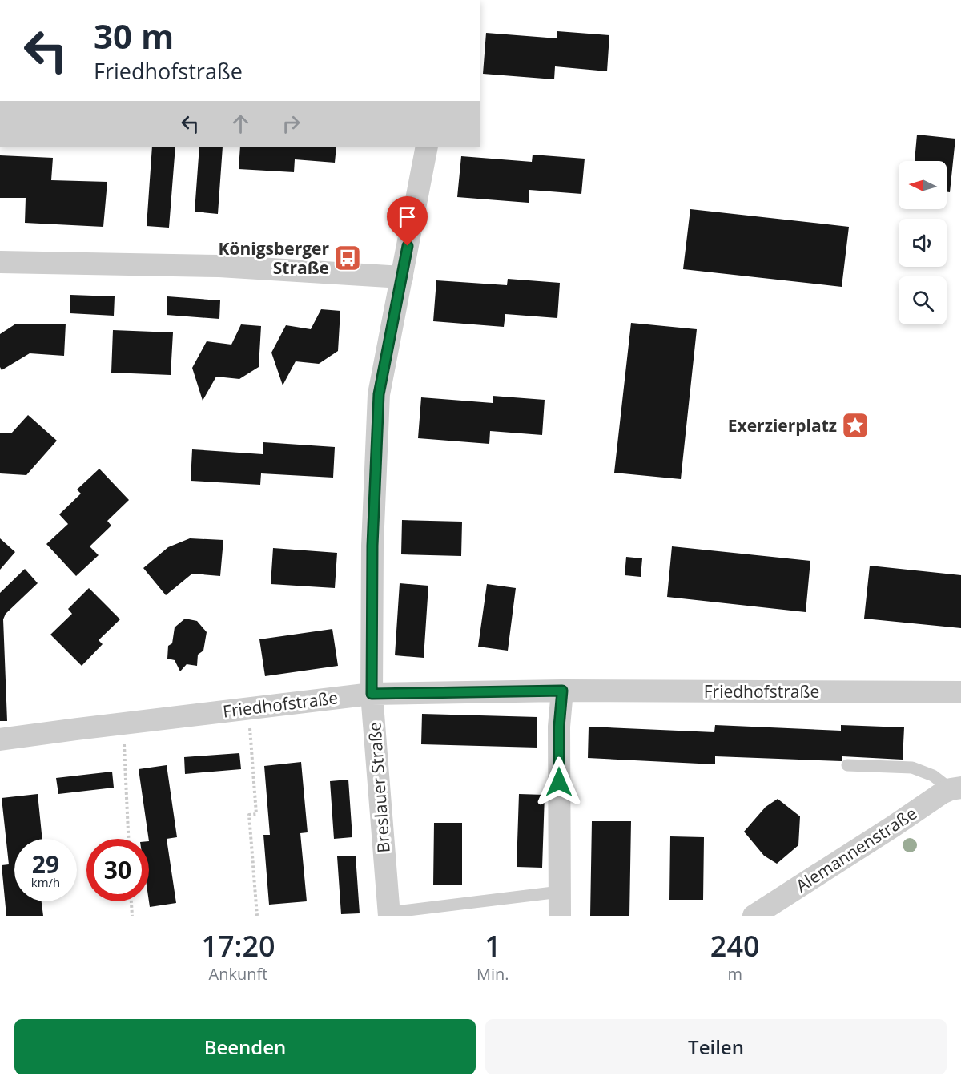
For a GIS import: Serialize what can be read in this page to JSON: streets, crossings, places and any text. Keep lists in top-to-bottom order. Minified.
{"streets":{"street":["Friedhofstraße","Breslauer Straße","Alemannenstraße"]},"crossings":[["Friedhofstraße","Breslauer Straße"]],"places":{"bus stop":["Königsberger Straße"],"place":["Exerzierplatz"]},"north":"left","page":{"turn":["30 m","Friedhofstraße"],"speed":"29 km/h","limit":"30","eta":["17:20","Ankunft","1","Min.","240","m"],"buttons":["Beenden","Teilen"]}}
